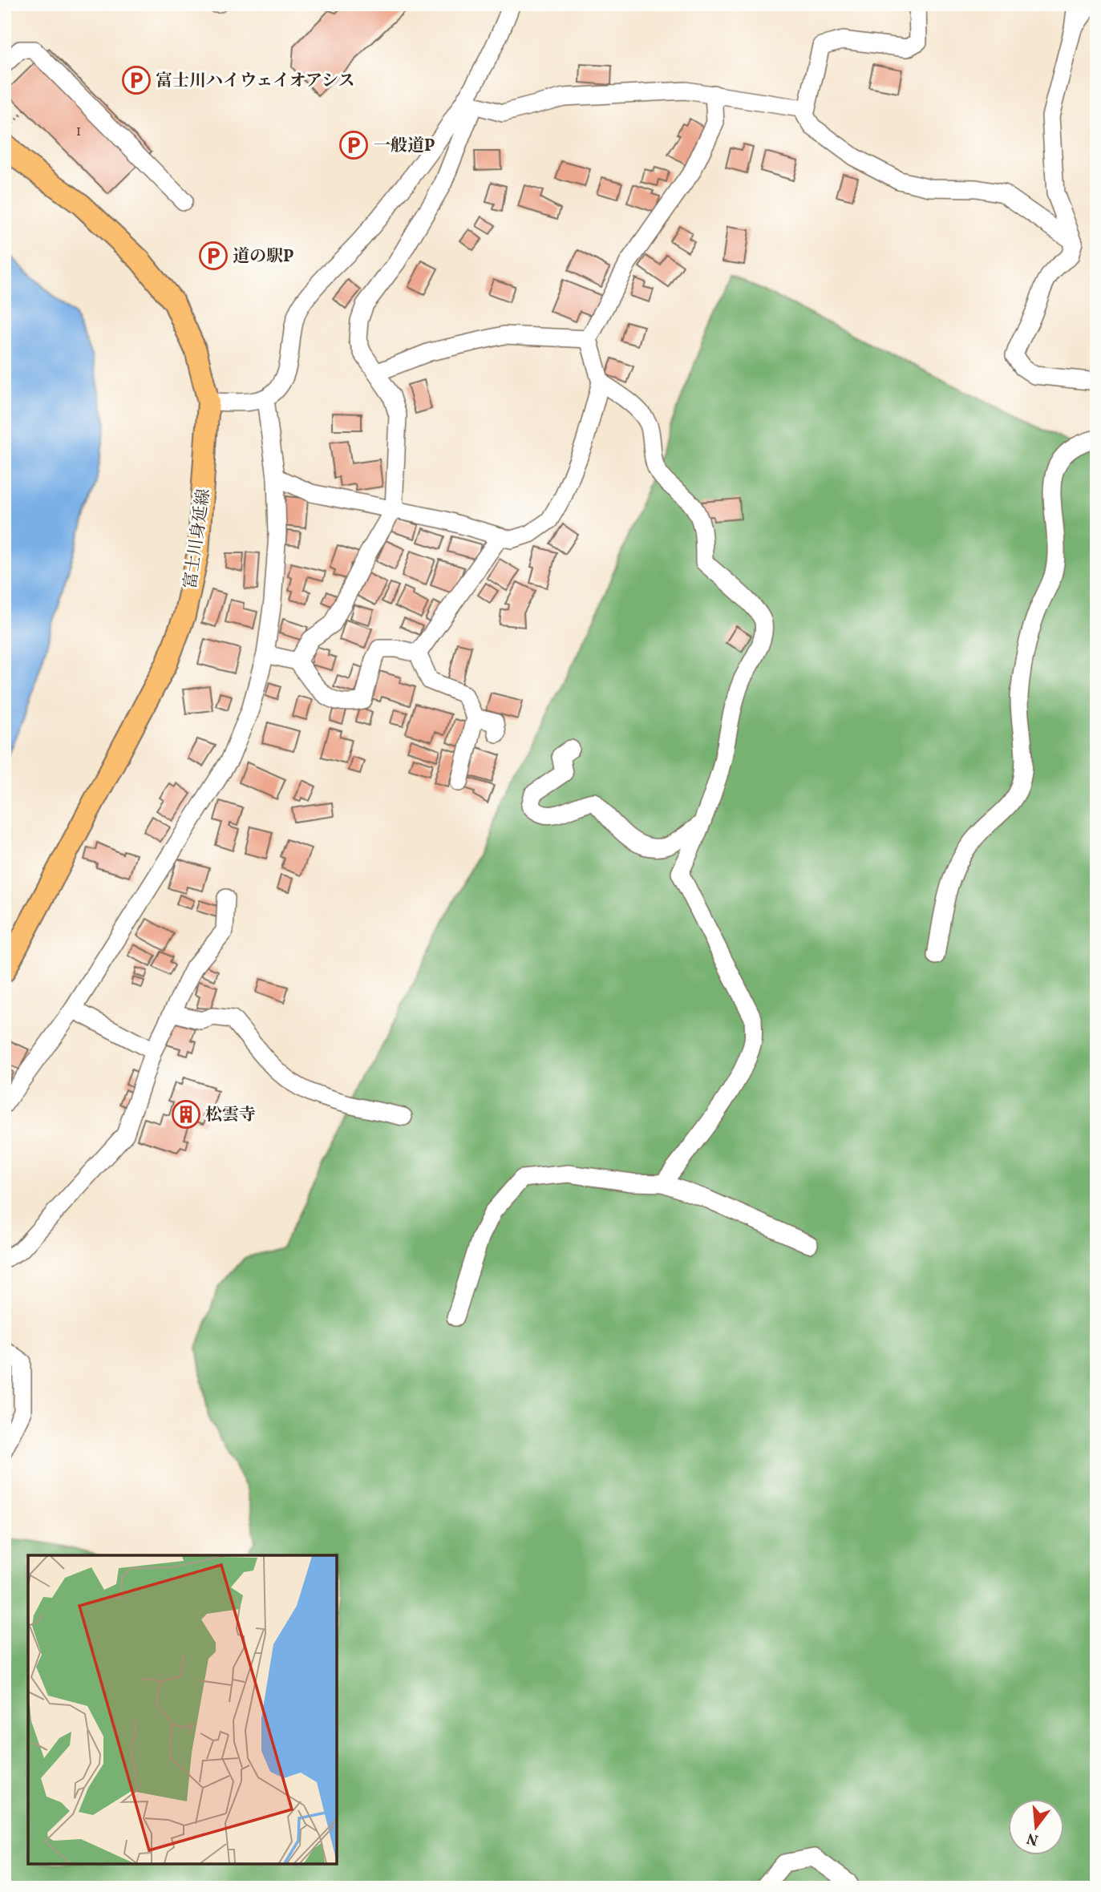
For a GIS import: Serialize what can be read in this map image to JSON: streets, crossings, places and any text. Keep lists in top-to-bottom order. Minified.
{"streets":{"main road":["富士川身延線"]},"places":{"parking":["富士川ハイウェイオアシス","一般道P","道の駅P"],"building":["松雲寺"]},"house_numbers":["1"],"north":"bottom"}
